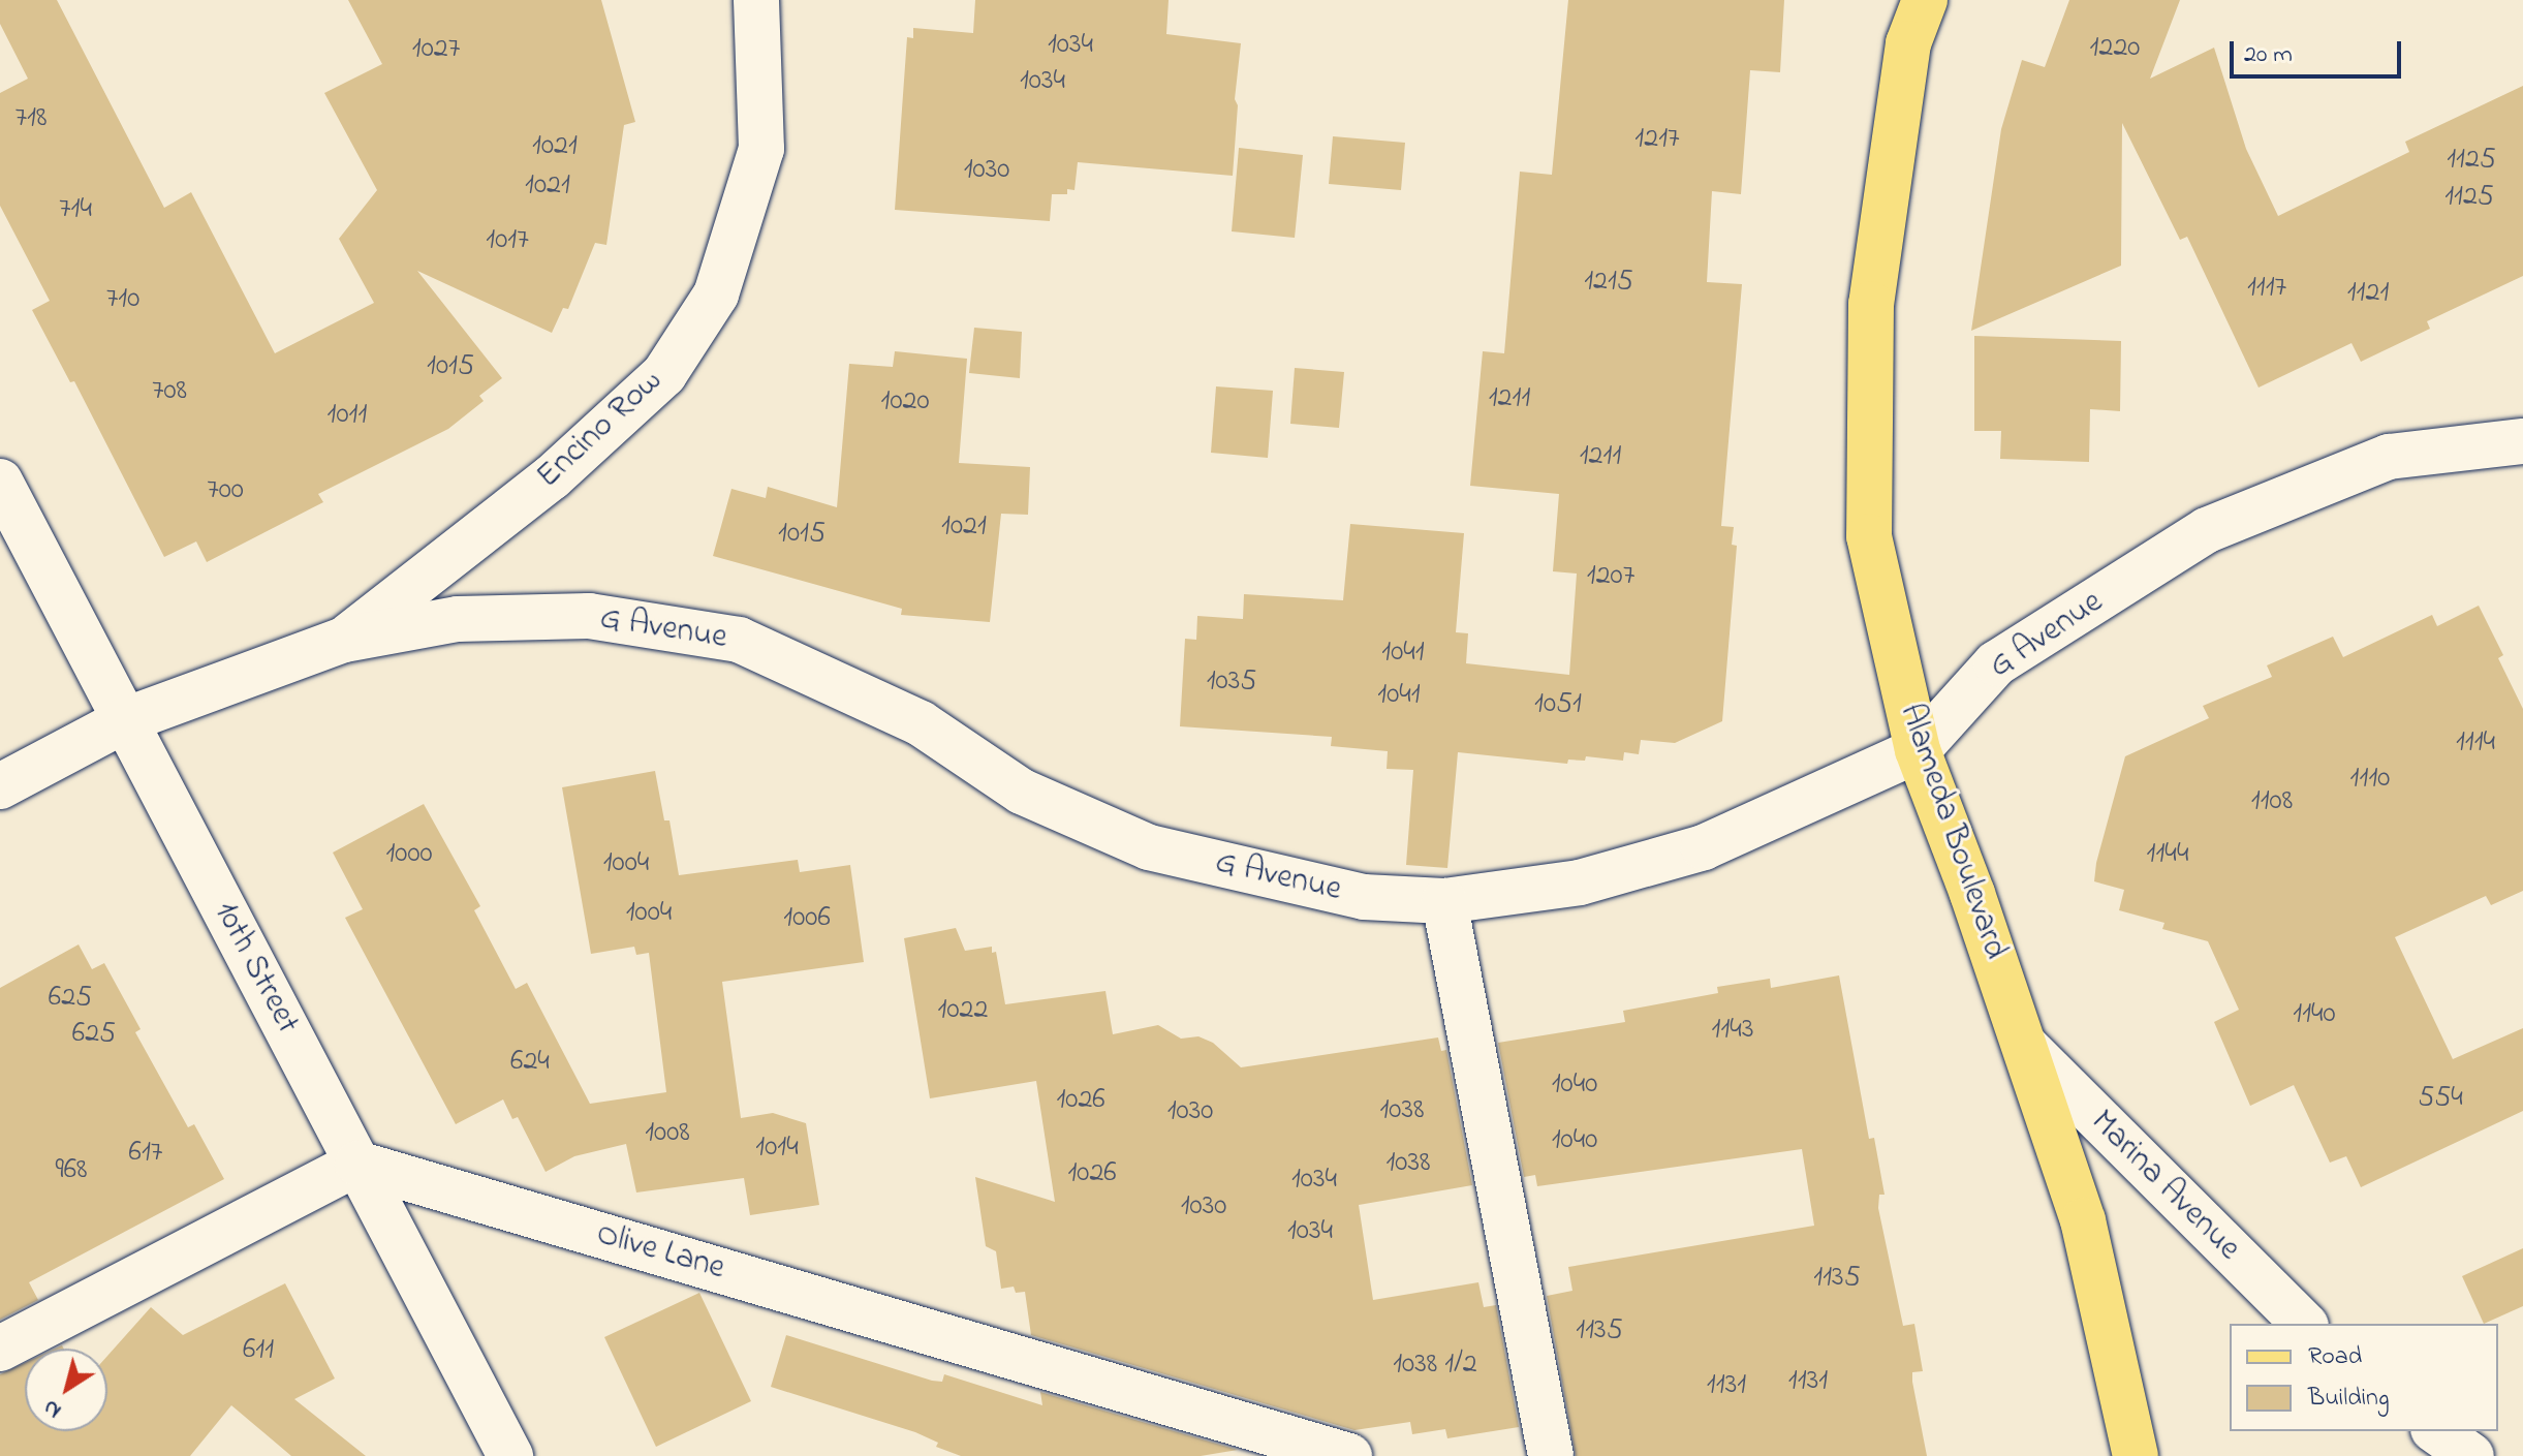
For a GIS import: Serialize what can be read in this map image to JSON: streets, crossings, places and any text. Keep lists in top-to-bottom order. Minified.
{"streets":{"main road":["Alameda Boulevard"],"street":["Encino Row","G Avenue","10th Street","Marina Avenue","Olive Lane"]},"crossings":[["Encino Row","G Avenue"],["G Avenue","Alameda Boulevard"],["G Avenue","10th Street"],["Alameda Boulevard","Marina Avenue"],["10th Street","Olive Lane"]],"house_numbers":["1034","1220","1027","1034","718","1217","1021","1125","1030","1021","1125","714","1017","1215","1117","1121","710","1015","708","1211","1020","1011","1211","700","1021","1015","1207","1041","1035","1041","1051","1114","1110","1108","1000","1144","1004","1004","1006","625","1022","1140","1143","625","624","1040","554","1026","1038","1030","1008","1040","1014","617","1038","968","1026","1034","1030","1034","1135","1135","611","1038 1/2","1131","1131"],"legend":["Road","Building"],"scale_bar":"20 m","north":"bottom left"}
